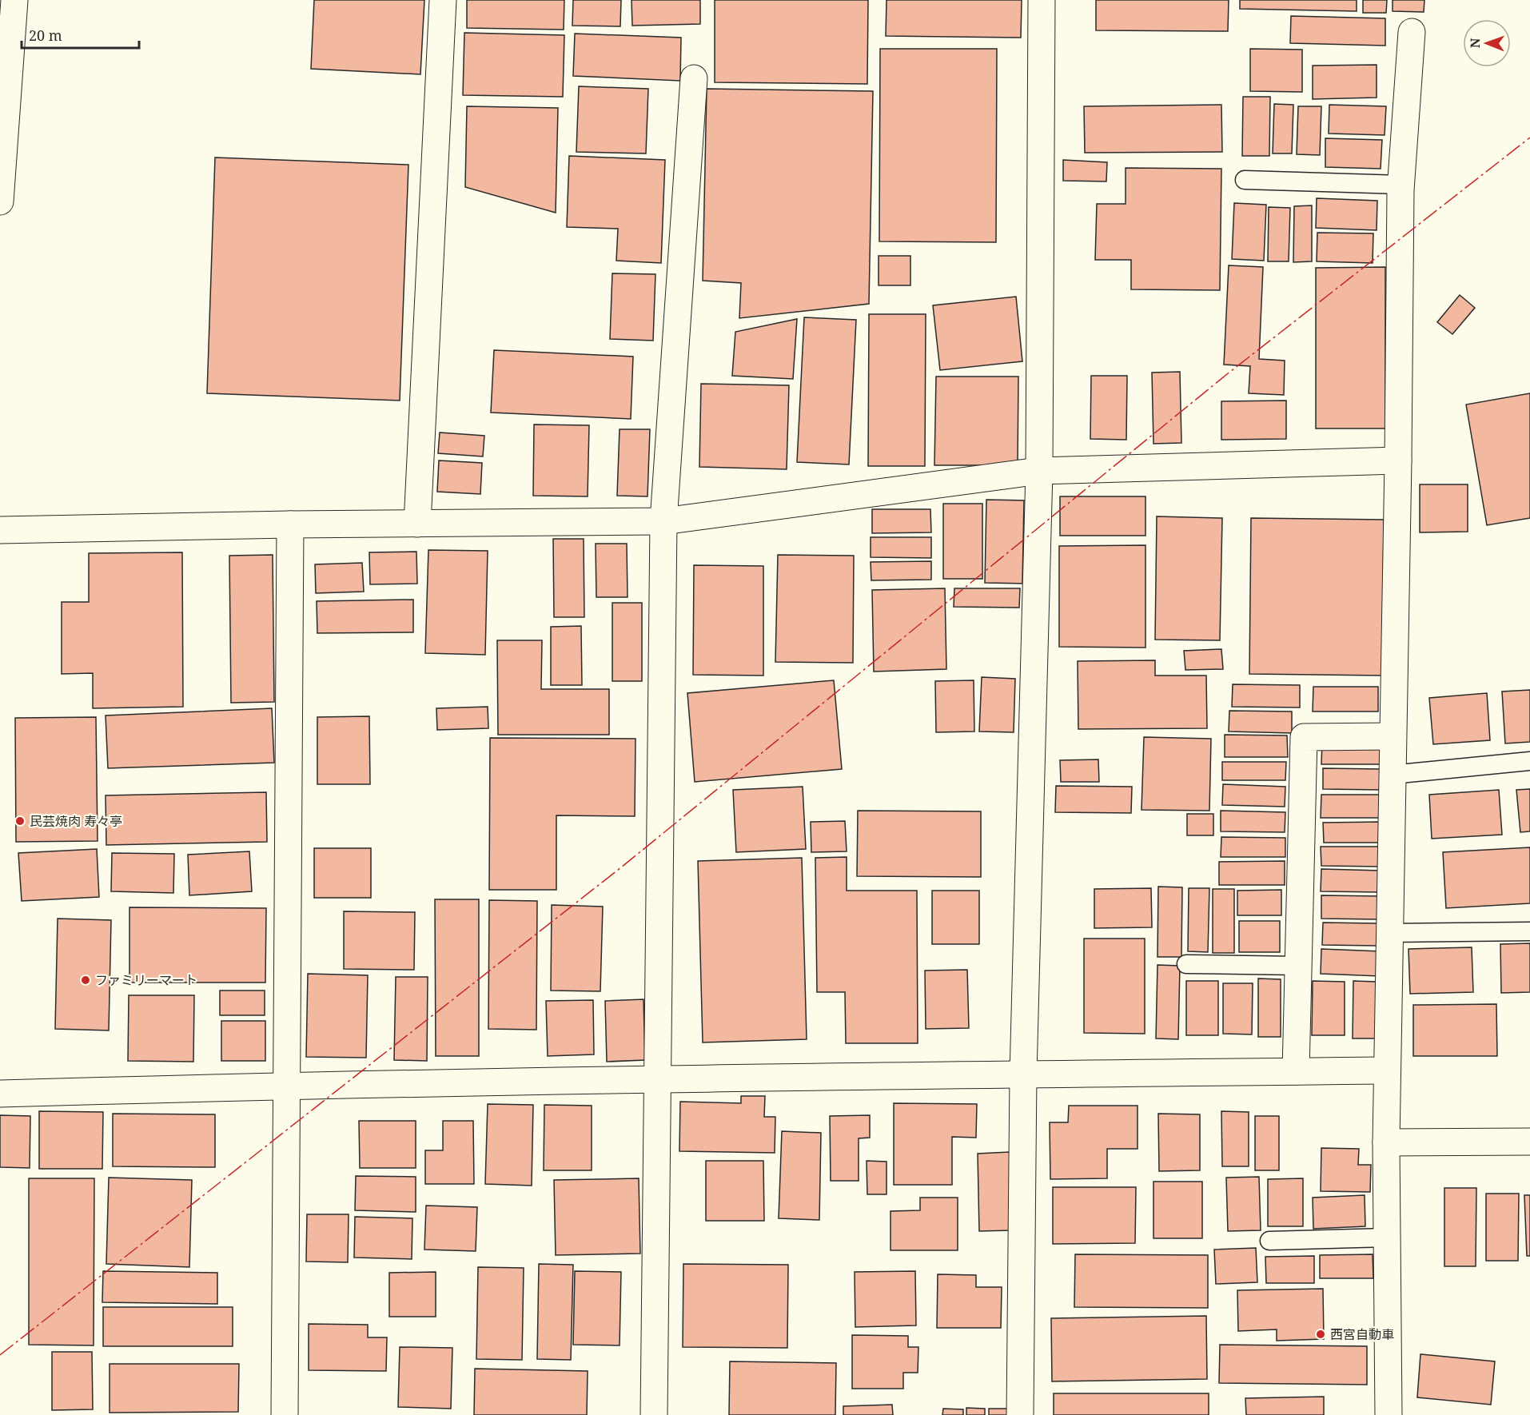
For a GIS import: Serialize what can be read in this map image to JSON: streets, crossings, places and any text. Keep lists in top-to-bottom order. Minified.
{"places":["民芸焼肉 寿々亭","ファミリーマート","西宮自動車"],"scale_bar":"20 m","north":"left"}
